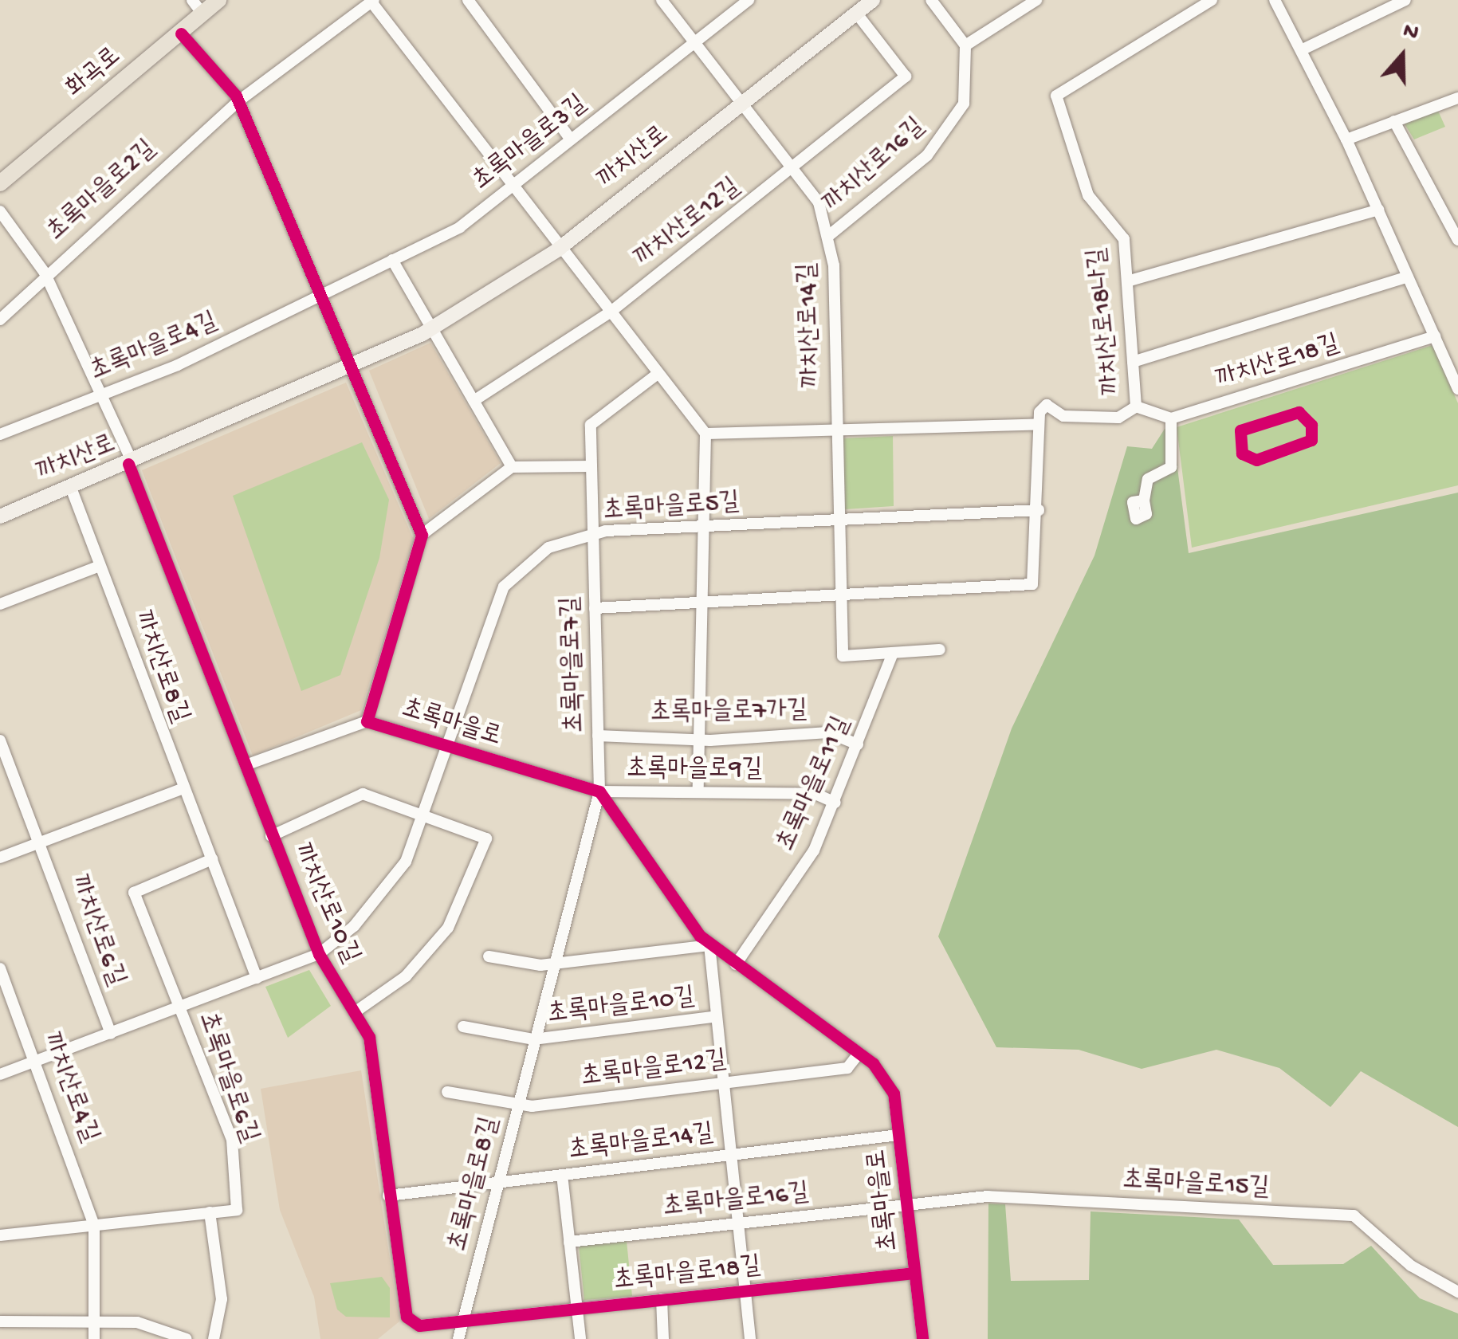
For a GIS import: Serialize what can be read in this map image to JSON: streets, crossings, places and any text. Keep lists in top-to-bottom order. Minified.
{"streets":{"main road":["화곡로"],"street":["초록마을로3길","까치산로","까치산로16길","초록마을로2길","까치산로12길","까치산로18나길","까치산로14길","초록마을로4길","까치산로18길","초록마을로5길","초록마을로7길","까치산로8길","초록마을로7가길","초록마을로","초록마을로9길","초록마을로11길","까치산로10길","까치산로6길","초록마을로10길","초록마을로12길","초록마을로6길","까치산로4길","초록마을로14길","초록마을로8길","초록마을로15길","초록마을로16길","초록마을로18길"]},"crossings":[["초록마을로3길","까치산로14길"],["초록마을로3길","초록마을로4길"],["까치산로","까치산로14길"],["까치산로","까치산로8길"],["까치산로","까치산로10길"],["까치산로16길","까치산로14길"],["초록마을로2길","까치산로10길"],["까치산로12길","까치산로14길"],["까치산로18나길","까치산로18길"],["까치산로14길","초록마을로5길"],["까치산로14길","초록마을로11길"],["초록마을로4길","까치산로10길"],["초록마을로5길","초록마을로7길"],["초록마을로5길","초록마을로"],["초록마을로5길","초록마을로6길"],["초록마을로7길","초록마을로7가길"],["초록마을로7길","초록마을로"],["초록마을로7길","초록마을로9길"],["초록마을로7길","초록마을로8길"],["까치산로8길","초록마을로6길"],["초록마을로7가길","초록마을로11길"],["초록마을로","초록마을로9길"],["초록마을로","초록마을로11길"],["초록마을로","까치산로10길"],["초록마을로","초록마을로10길"],["초록마을로","초록마을로12길"],["초록마을로","초록마을로6길"],["초록마을로","초록마을로14길"],["초록마을로","초록마을로8길"],["초록마을로","초록마을로15길"],["초록마을로","초록마을로16길"],["초록마을로","초록마을로18길"],["초록마을로9길","초록마을로11길"],["초록마을로9길","초록마을로8길"],["까치산로10길","초록마을로6길"],["까치산로10길","초록마을로14길"],["까치산로10길","초록마을로8길"],["까치산로10길","초록마을로18길"],["까치산로6길","초록마을로6길"],["초록마을로10길","초록마을로12길"],["초록마을로10길","초록마을로14길"],["초록마을로10길","초록마을로8길"],["초록마을로10길","초록마을로16길"],["초록마을로10길","초록마을로18길"],["초록마을로12길","초록마을로8길"],["초록마을로6길","까치산로4길"],["초록마을로14길","초록마을로8길"],["초록마을로8길","초록마을로18길"],["초록마을로15길","초록마을로16길"]],"north":"top"}
